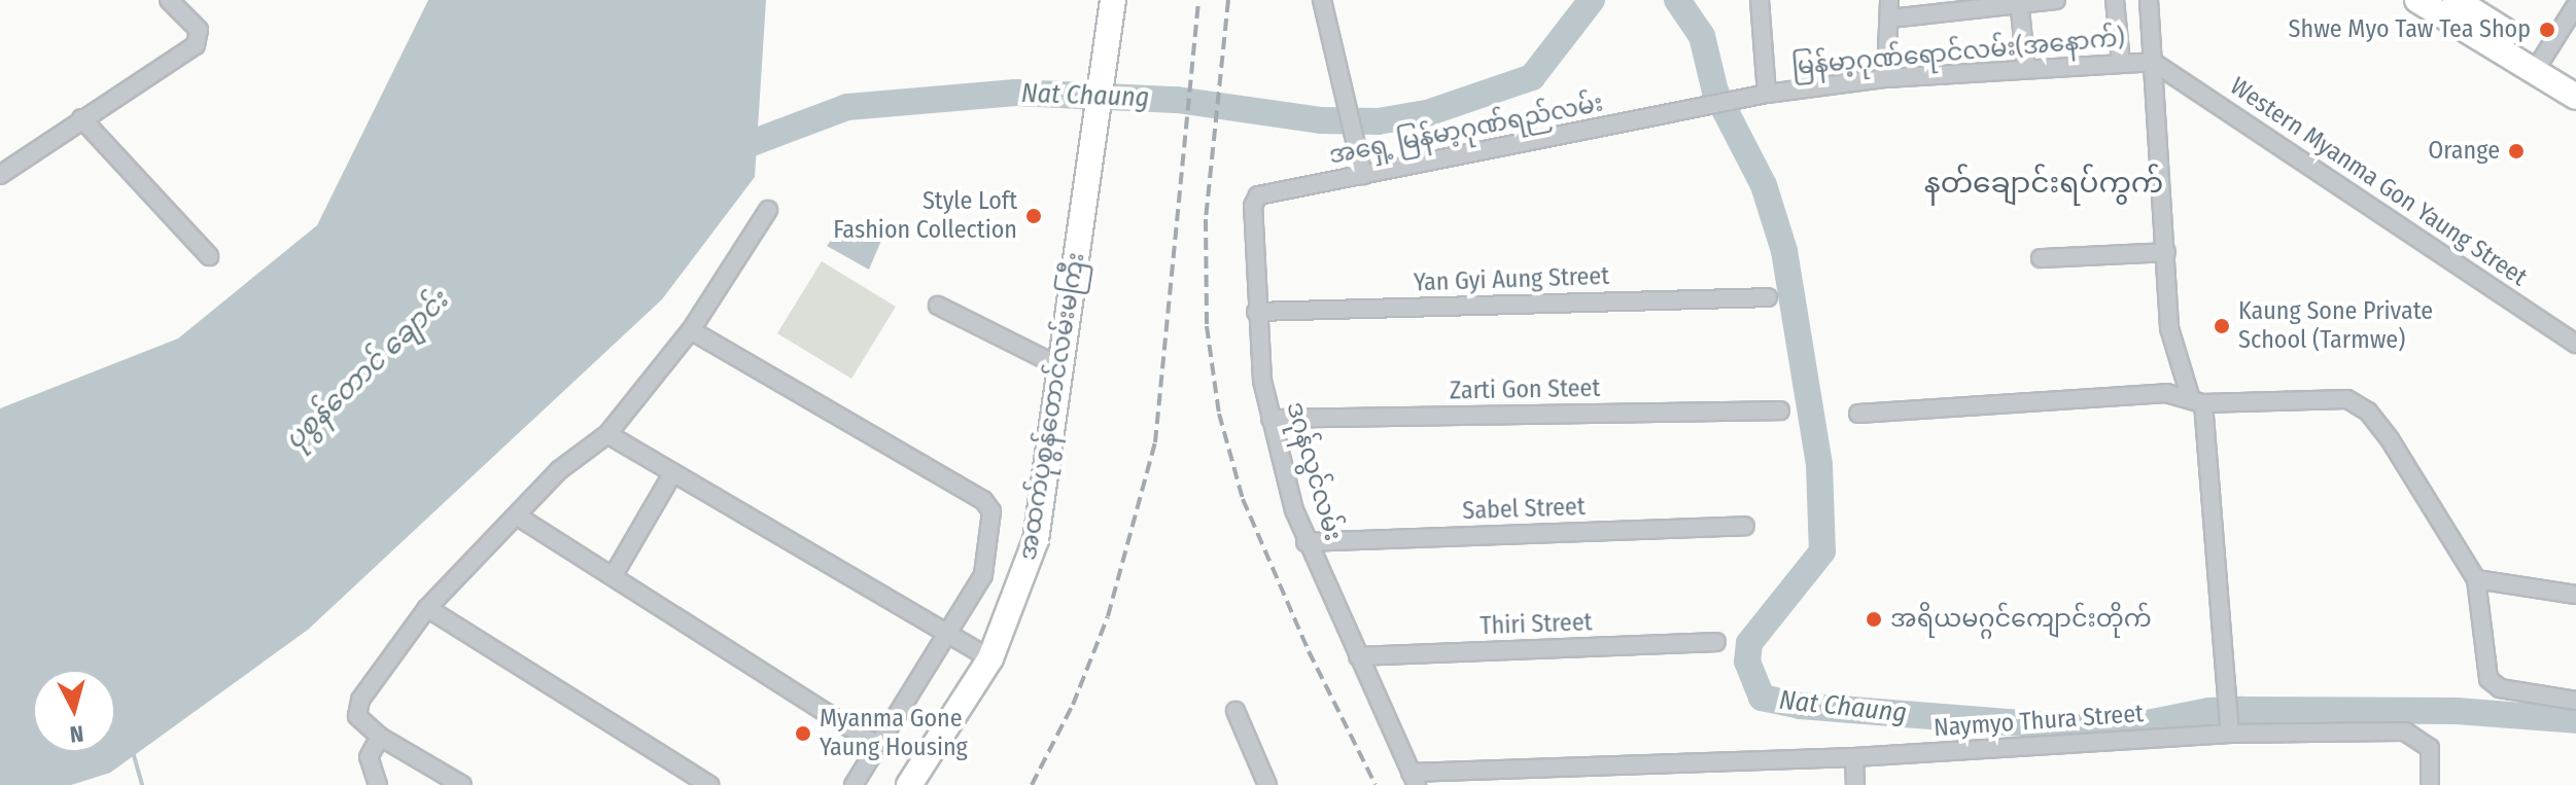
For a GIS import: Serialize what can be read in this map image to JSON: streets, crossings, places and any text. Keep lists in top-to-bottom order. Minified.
{"streets":{"main road":["အထက်ပုစွန်တောင်လမ်းမကြီး"],"street":["မြန်မာ့ဂုဏ်ရောင်လမ်း(အနောက်)","အရှေ့ မြန်မာ့ဂုဏ်ရည်လမ်း","Western Myanma Gon Yaung Street","Yan Gyi Aung Street","Zarti Gon Steet","ဒဂုန်လွင်လမ်း","Sabel Street","Thiri Street","Naymyo Thura Street"]},"crossings":[["မြန်မာ့ဂုဏ်ရောင်လမ်း(အနောက်)","အရှေ့ မြန်မာ့ဂုဏ်ရည်လမ်း"],["မြန်မာ့ဂုဏ်ရောင်လမ်း(အနောက်)","Western Myanma Gon Yaung Street"],["အရှေ့ မြန်မာ့ဂုဏ်ရည်လမ်း","ဒဂုန်လွင်လမ်း"],["Yan Gyi Aung Street","ဒဂုန်လွင်လမ်း"],["Zarti Gon Steet","ဒဂုန်လွင်လမ်း"],["ဒဂုန်လွင်လမ်း","Sabel Street"],["ဒဂုန်လွင်လမ်း","Thiri Street"],["ဒဂုန်လွင်လမ်း","Naymyo Thura Street"]],"districts":["နတ်ချောင်းရပ်ကွက်"],"water":["Nat Chaung","ပုစွန်တောင် ချောင်း"],"places":["Shwe Myo Taw Tea Shop","Orange","Style Loft Fashion Collection","Kaung Sone Private School (Tarmwe)","အရိယမဂ္ဂင်ကျောင်းတိုက်","Myanma Gone Yaung Housing"],"north":"bottom"}
